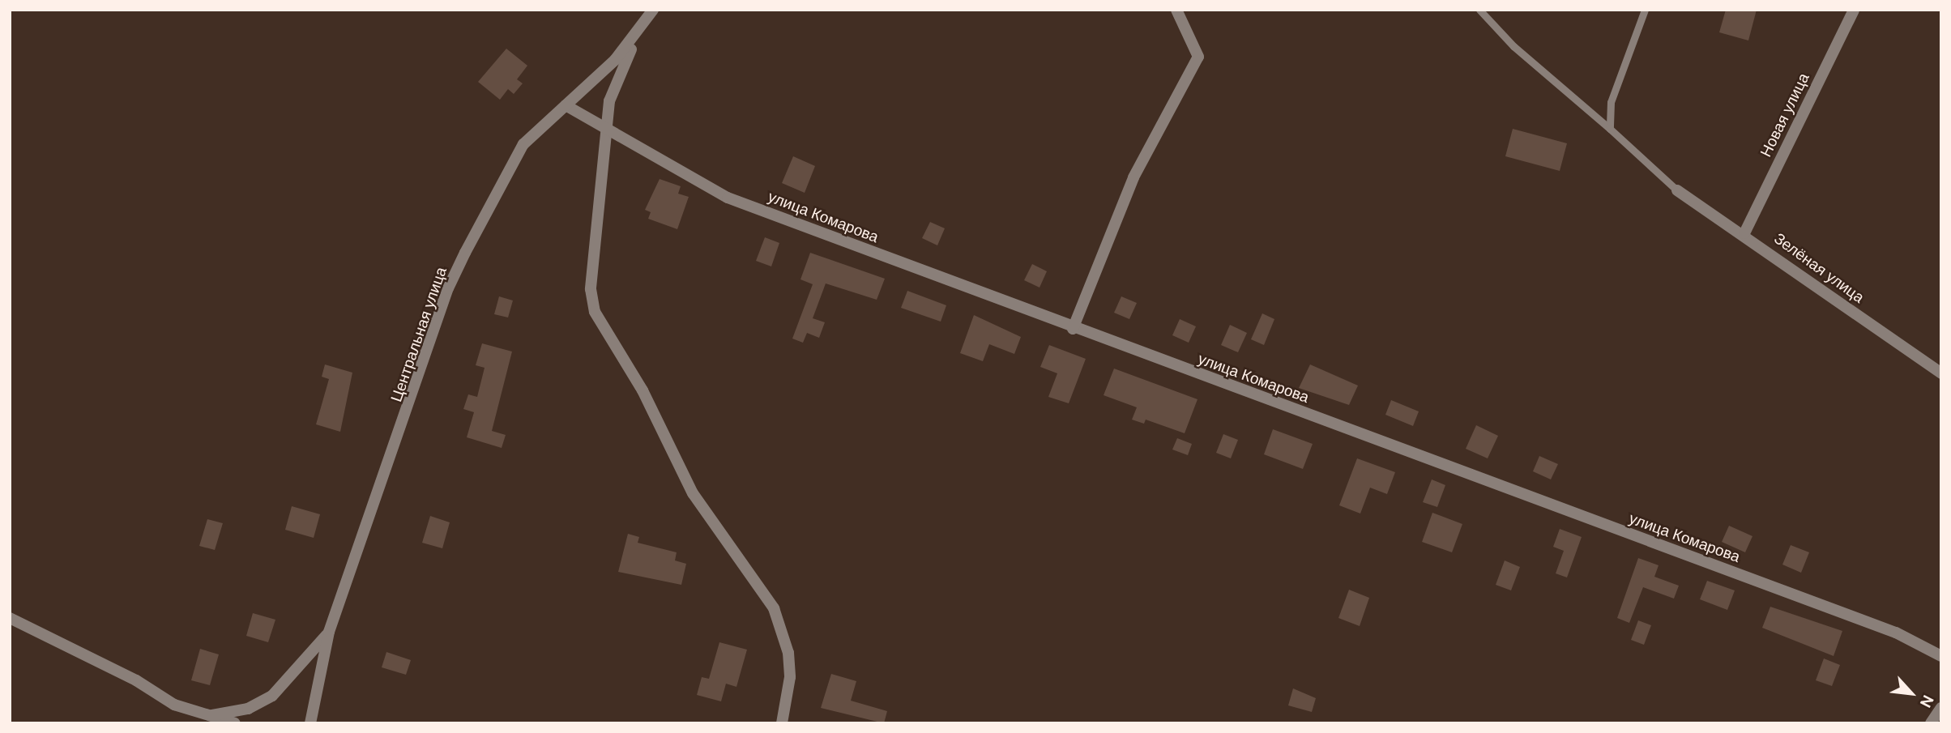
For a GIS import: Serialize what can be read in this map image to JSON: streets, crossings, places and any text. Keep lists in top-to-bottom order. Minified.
{"streets":{"street":["Новая улица","улица Комарова","Зелёная улица","Центральная улица"]},"crossings":[["Новая улица","Зелёная улица"],["улица Комарова","Центральная улица"]],"north":"bottom right"}
